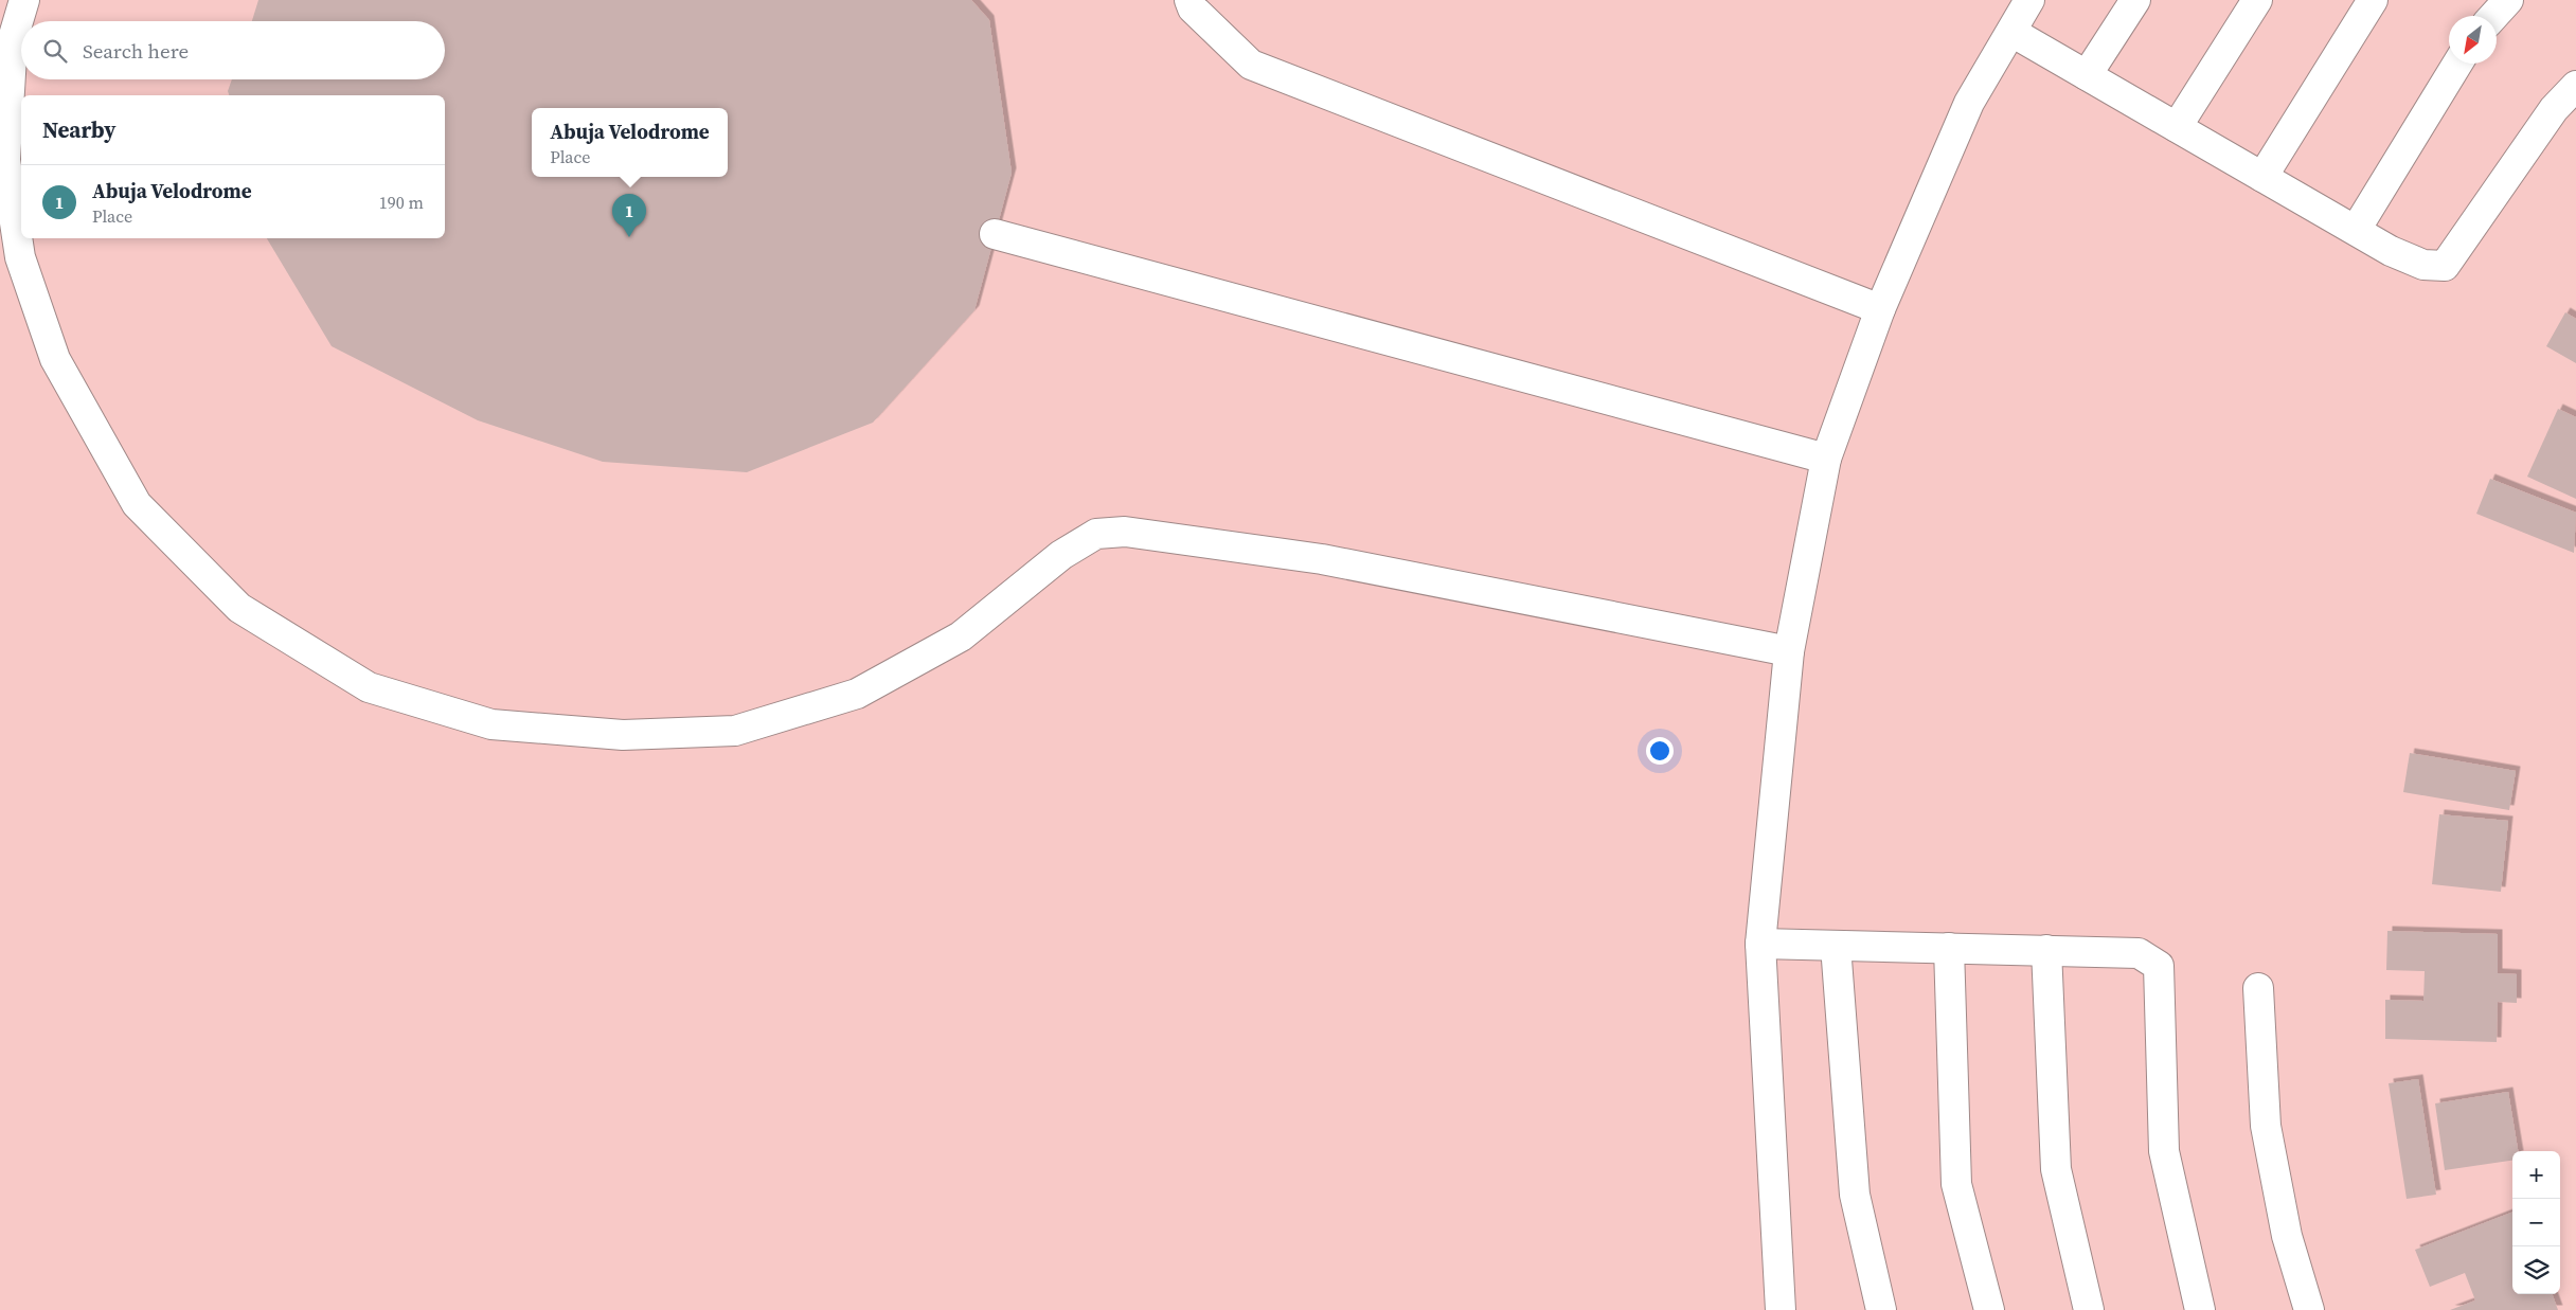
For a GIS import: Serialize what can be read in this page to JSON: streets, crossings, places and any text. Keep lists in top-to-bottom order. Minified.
{"north":"bottom left","page":{"search":"Search here","heading":"Nearby","popup":["Abuja Velodrome","Place"],"list":[{"mark":"1","name":"Abuja Velodrome","note":"Place","value":"190 m"}],"pins":"1","map_buttons":["+","−"]}}
